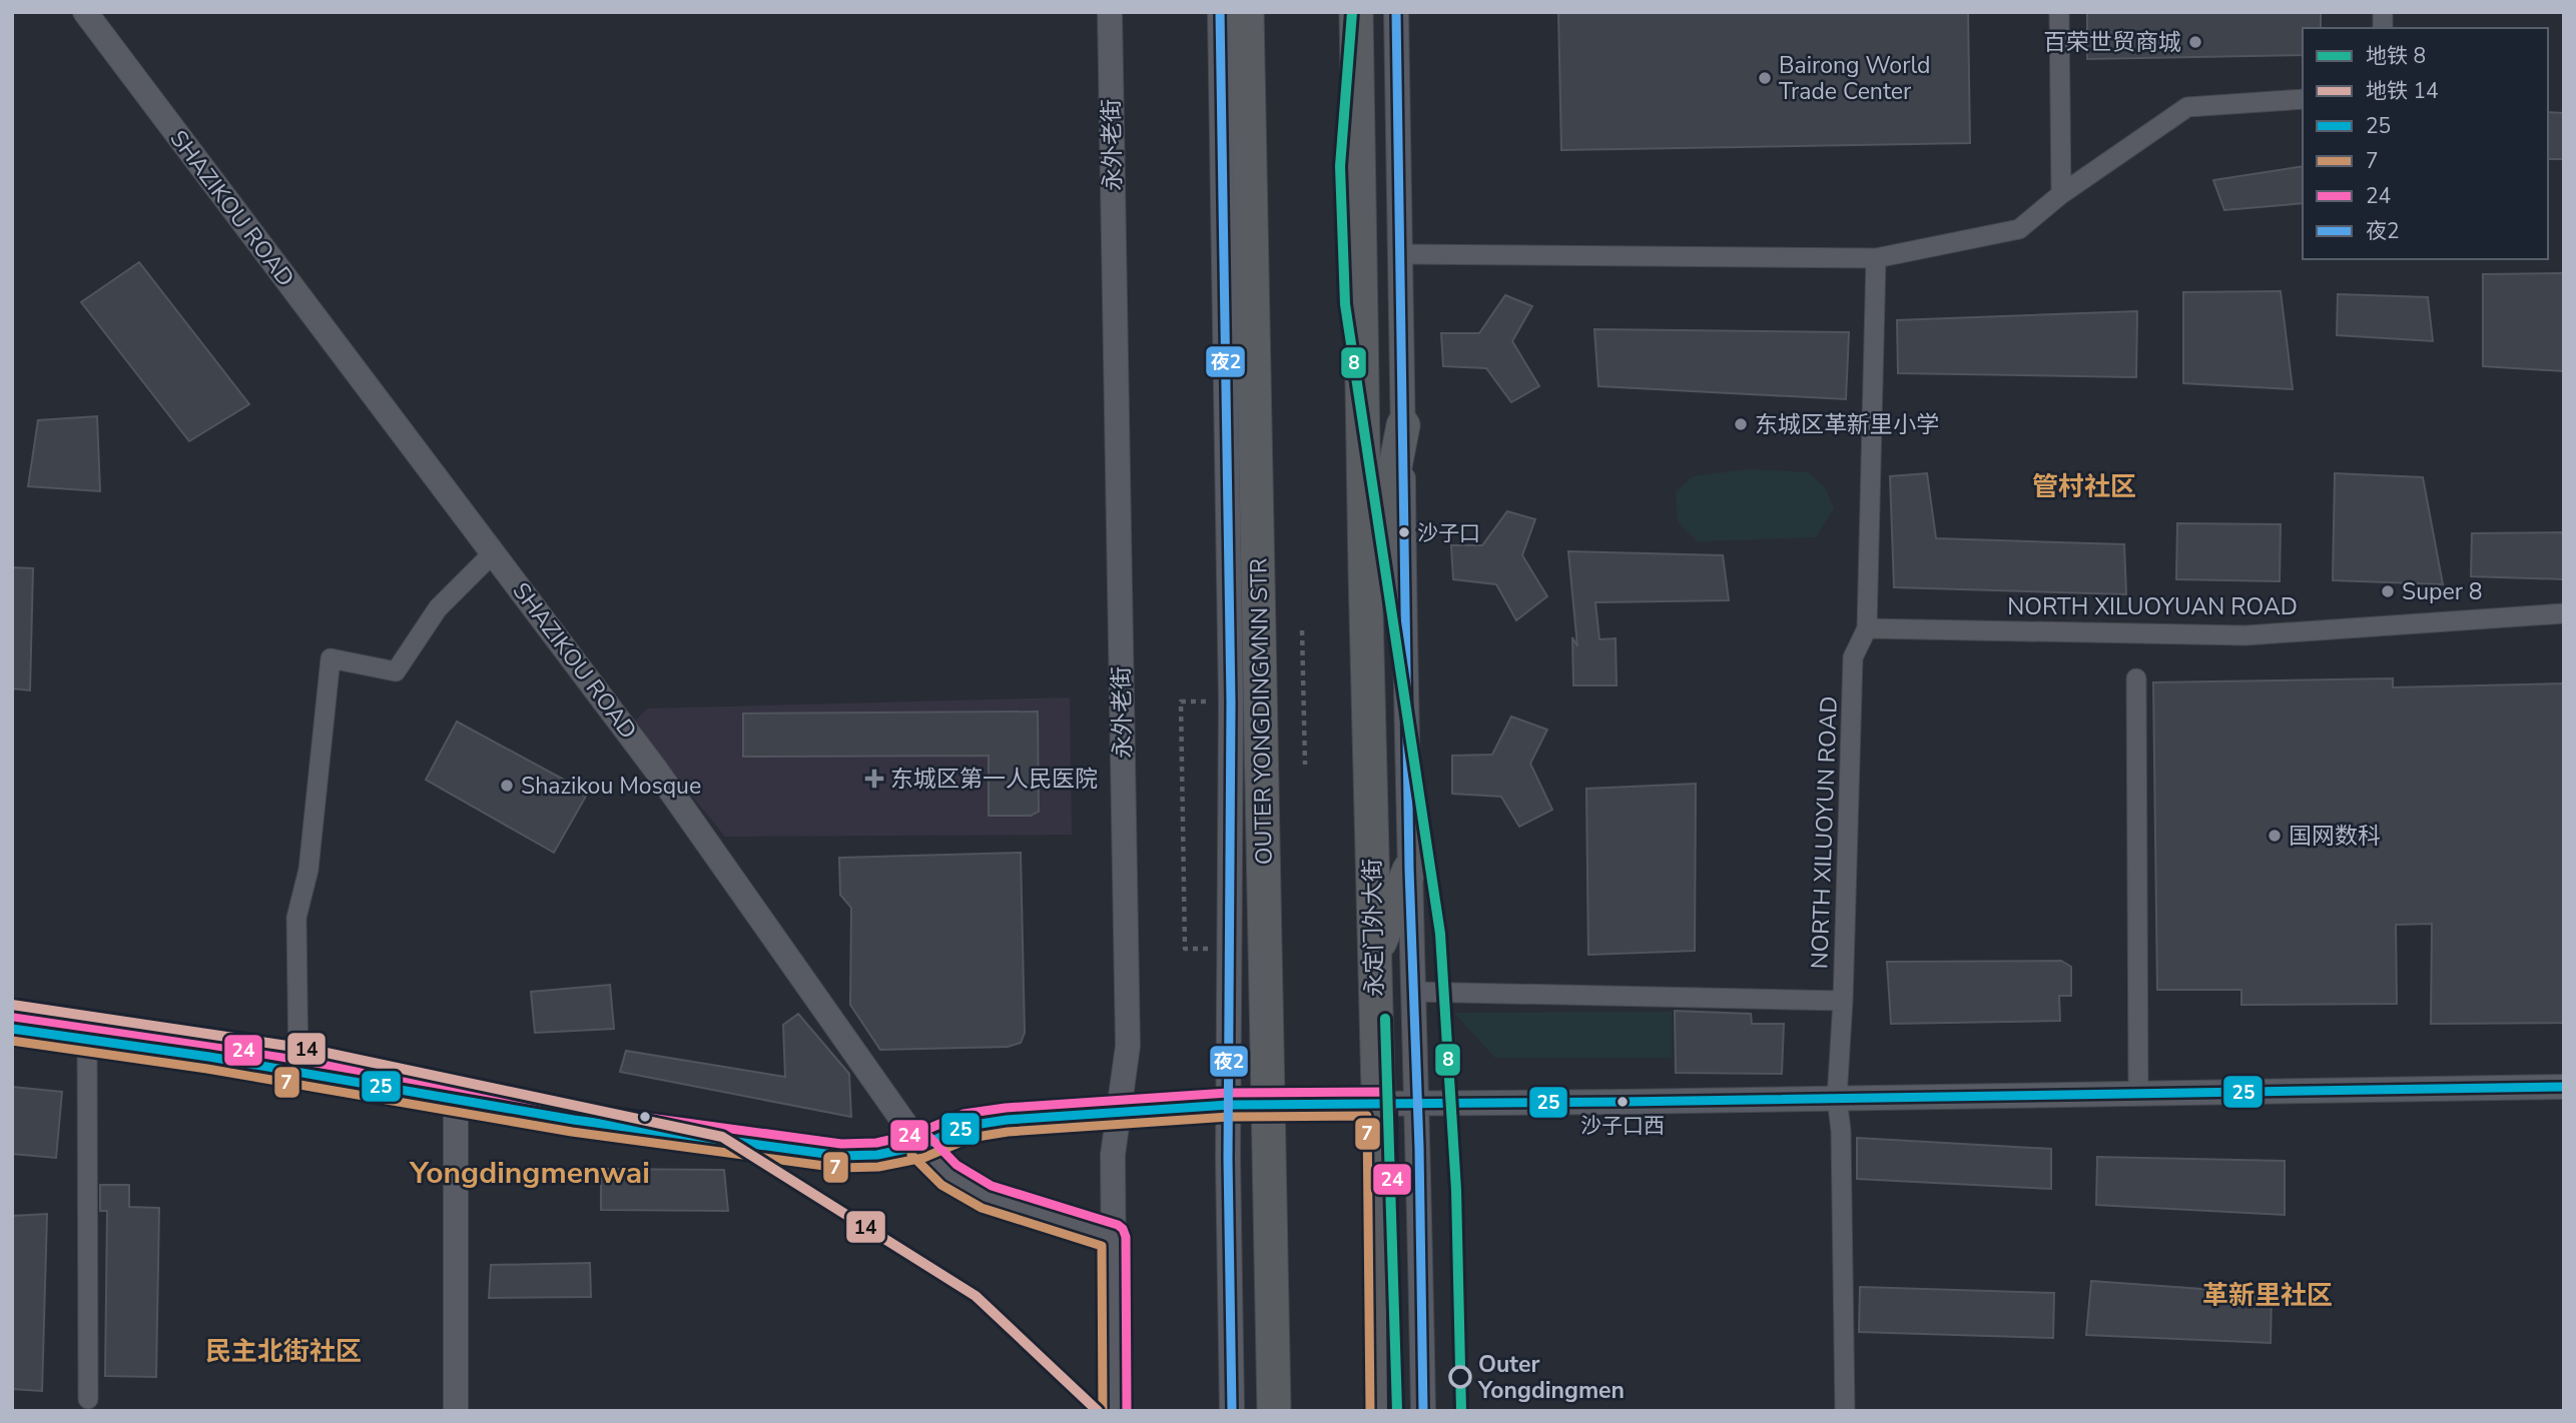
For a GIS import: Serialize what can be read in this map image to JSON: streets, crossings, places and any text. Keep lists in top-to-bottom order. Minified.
{"streets":{"highway":["OUTER YONGDINGMNN STR","永定门外大街"],"street":["永外老街","SHAZIKOU ROAD","NORTH XILUOYUAN ROAD","NORTH XILUOYUN ROAD"]},"crossings":[["永外老街","SHAZIKOU ROAD"],["NORTH XILUOYUAN ROAD","NORTH XILUOYUN ROAD"]],"districts":["管村社区","Yongdingmenwai","革新里社区","民主北街社区"],"places":{"other":["百荣世贸商城","Bairong World Trade Center","东城区革新里小学","沙子口","Super 8","Shazikou Mosque","国网数科","沙子口西","Outer Yongdingmen"],"health":["东城区第一人民医院"]},"lines":["metro line 8","transit line 夜2","metro line 14","transit line 24","transit line 25","transit line 7"],"legend":["地铁 8","地铁 14","25","7","24","夜2"]}
